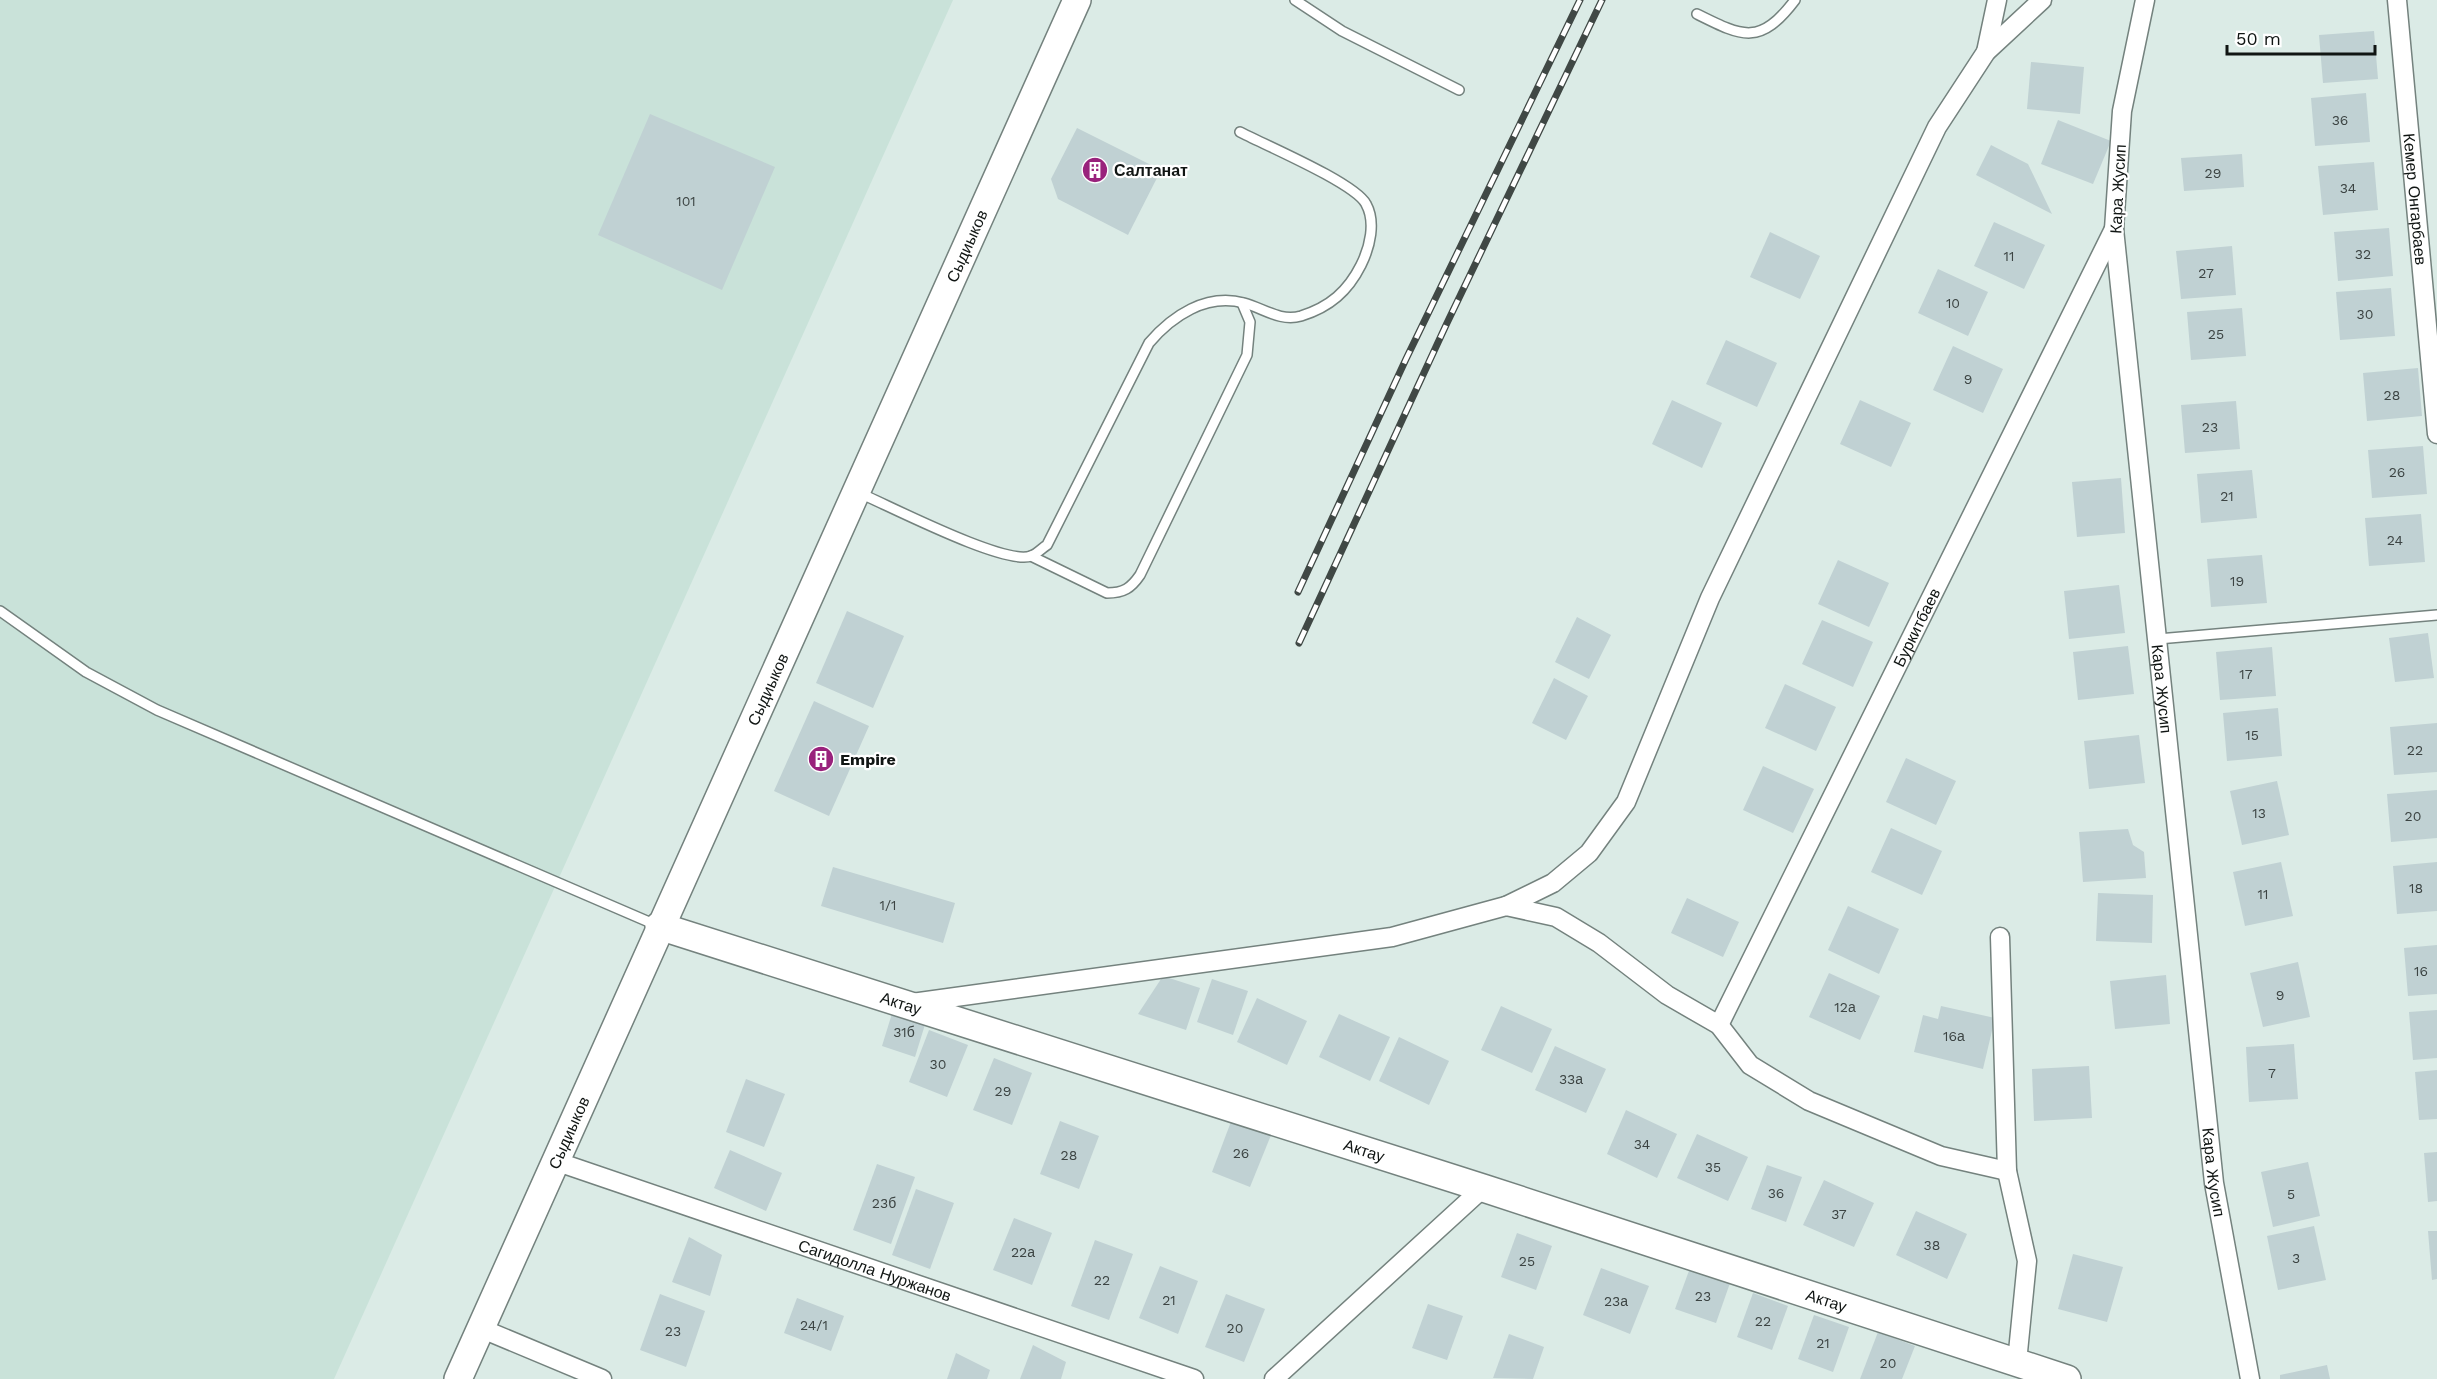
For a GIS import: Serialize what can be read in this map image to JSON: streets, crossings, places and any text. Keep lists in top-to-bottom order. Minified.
{"streets":{"street":["Кара Жусип","Кемер Онгарбаев","Сыдиыков","Буркитбаев","Актау","Сагидолла Нуржанов"]},"crossings":[["Кара Жусип","Буркитбаев"],["Сыдиыков","Актау"],["Сыдиыков","Сагидолла Нуржанов"]],"places":{"building":["Салтанат","Empire"]},"house_numbers":["36","29","34","101","32","11","27","10","30","25","9","28","23","26","21","24","19","17","15","22","13","20","18","11","1/1","16","9","12а","31б","16а","30","7","33а","29","34","26","28","35","36","5","23б","37","38","22а","3","25","22","23","21","23а","22","24/1","20","23","21","20"],"scale_bar":"50 m"}
